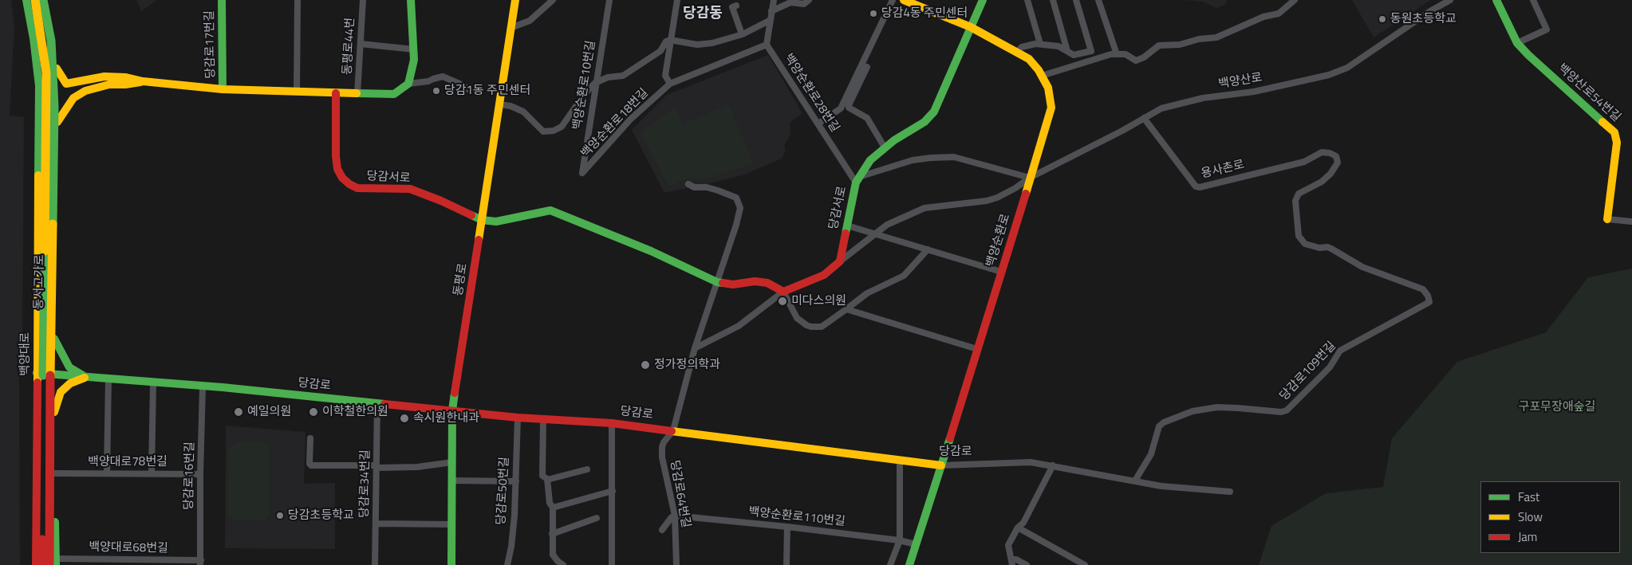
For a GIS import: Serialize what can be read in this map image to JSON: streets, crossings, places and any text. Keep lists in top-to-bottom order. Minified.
{"streets":{"main road":["당감로17번길","백양산로54번길","당감서로","백양순환로","동평로","동서고가로","백양대로","당감로"],"street":["동평로44번","백양산로","백양순환로10번길","백양순환로28번길","백양순환로18번길","용사촌로","당감로109번길","백양대로78번길","당감로16번길","당감로34번길","당감로50번길","당감로64번길","백양순환로110번길","백양대로68번길"]},"crossings":[["백양산로","용사촌로"],["백양산로","당감서로"],["백양산로","백양순환로"],["백양순환로10번길","백양순환로18번길"],["백양순환로28번길","백양순환로18번길"],["백양순환로28번길","당감서로"],["용사촌로","당감로109번길"],["당감서로","백양순환로"],["당감서로","동평로"],["당감서로","당감로64번길"],["백양순환로","당감로"],["백양순환로","백양순환로110번길"],["동평로","당감로"],["동서고가로","백양대로68번길"],["백양대로","당감로"],["당감로109번길","당감로"],["당감로","당감로16번길"],["당감로","당감로34번길"],["당감로","당감로50번길"],["당감로","당감로64번길"],["백양대로78번길","당감로16번길"],["당감로16번길","백양대로68번길"],["당감로64번길","백양순환로110번길"]],"districts":["당감동"],"parks":["구포무장애숲길"],"places":["당감4동 주민센터","동원초등학교","당감1동 주민센터","미다스의원","정가정의학과","예일의원","이학철한의원","속시원한내과","당감초등학교"],"legend":["Fast","Slow","Jam"]}
